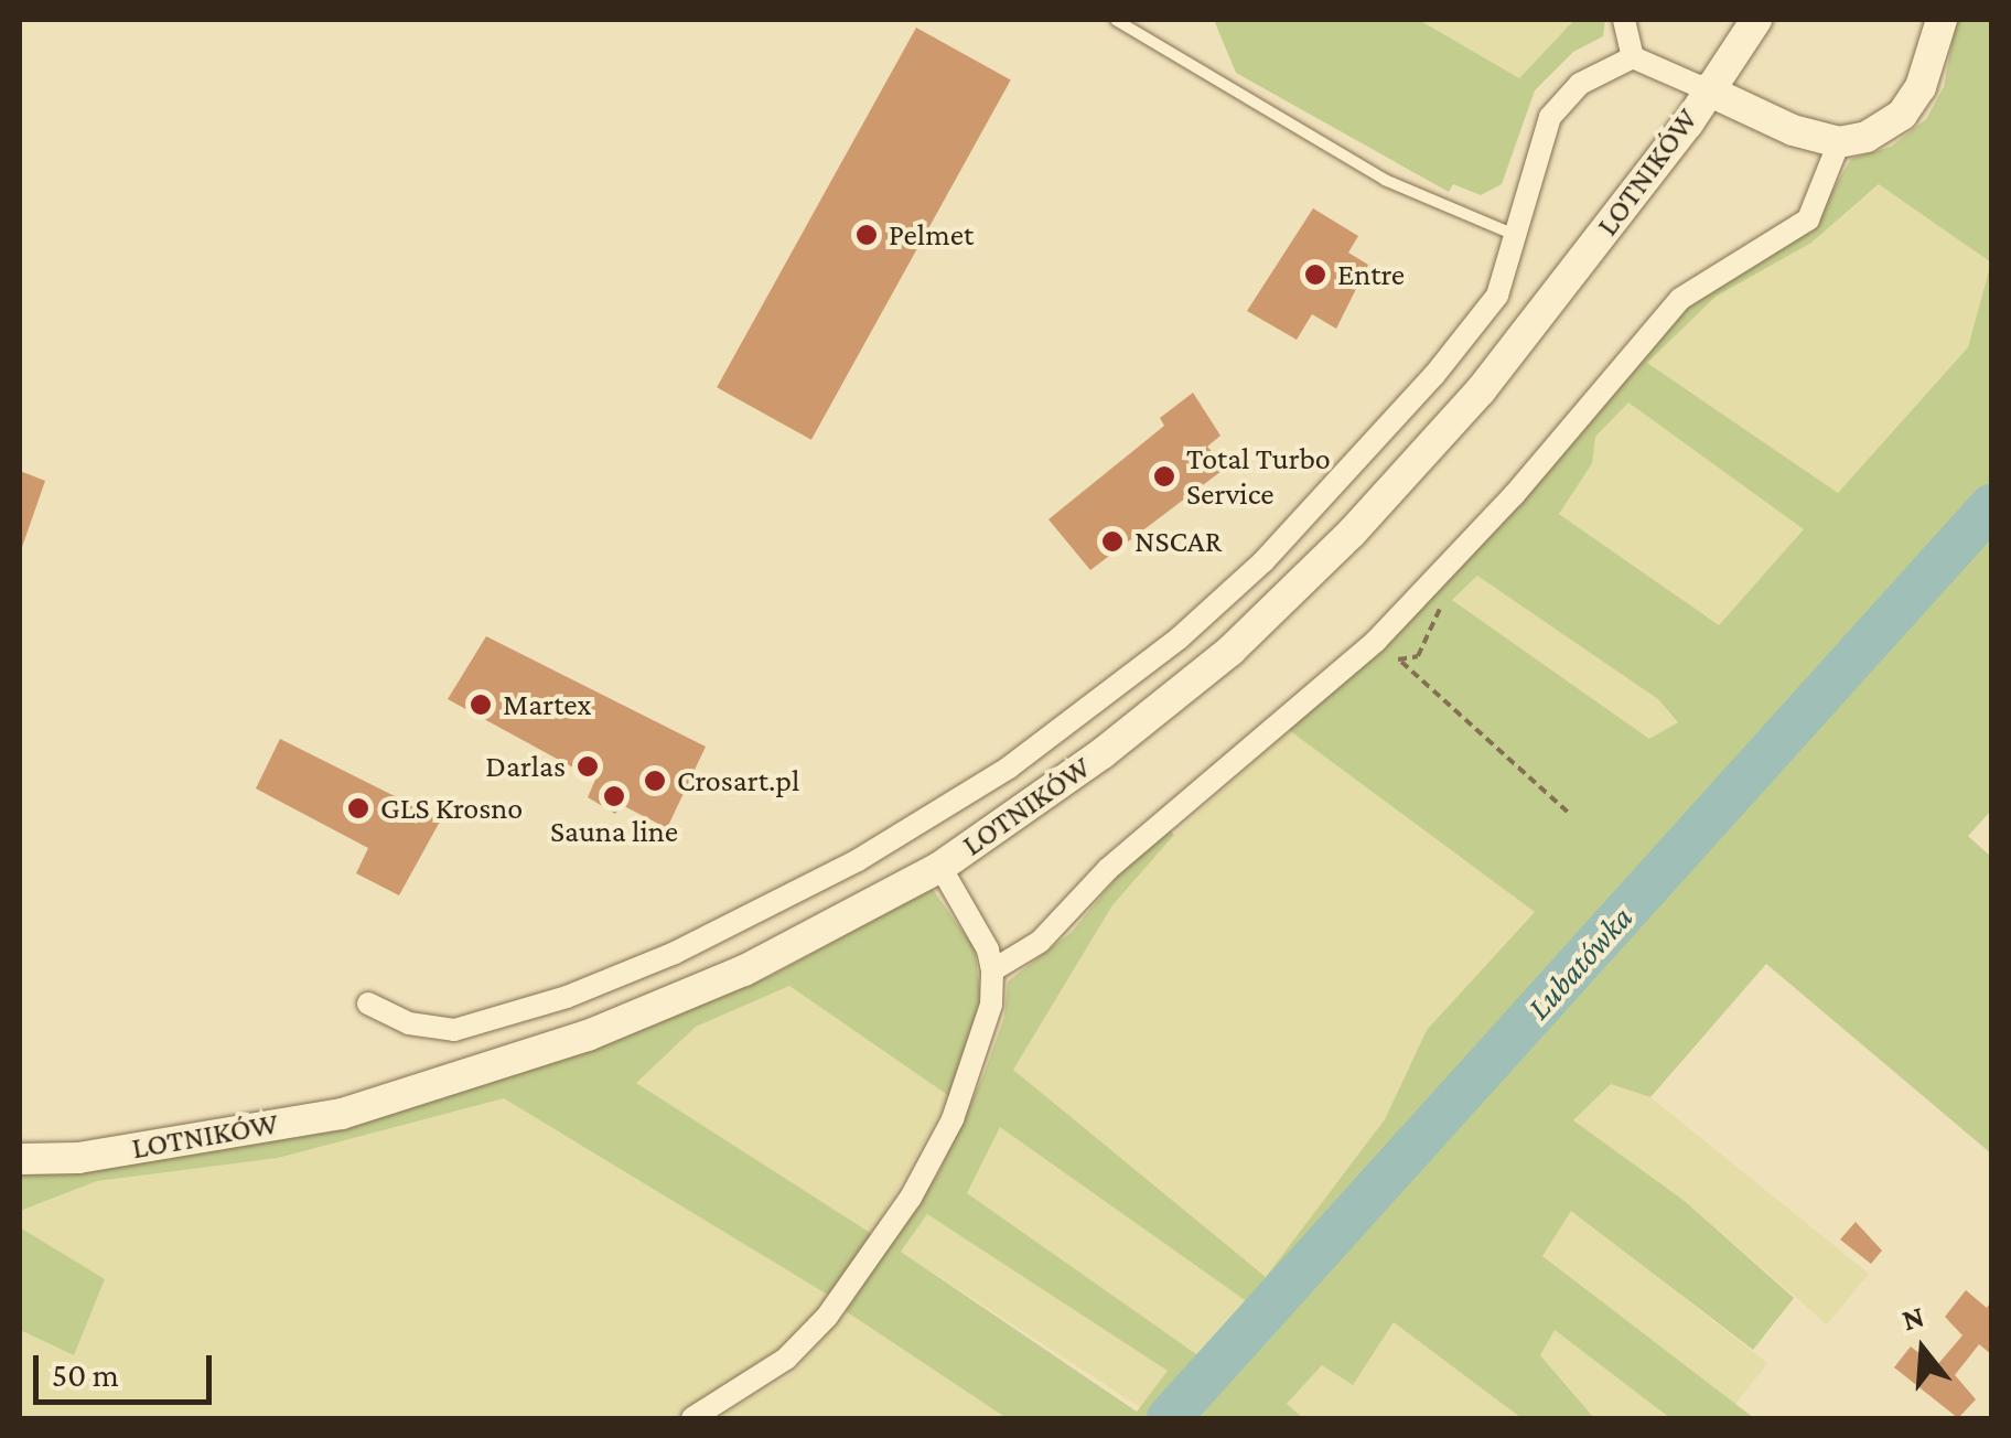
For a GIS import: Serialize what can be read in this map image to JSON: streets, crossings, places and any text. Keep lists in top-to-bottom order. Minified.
{"streets":{"street":["LOTNIKÓW"]},"water":["Lubatówka"],"places":["Pelmet","Entre","Total Turbo Service","NSCAR","Martex","Darlas","Crosart.pl","Sauna line","GLS Krosno"],"scale_bar":"50 m","north":"top"}
